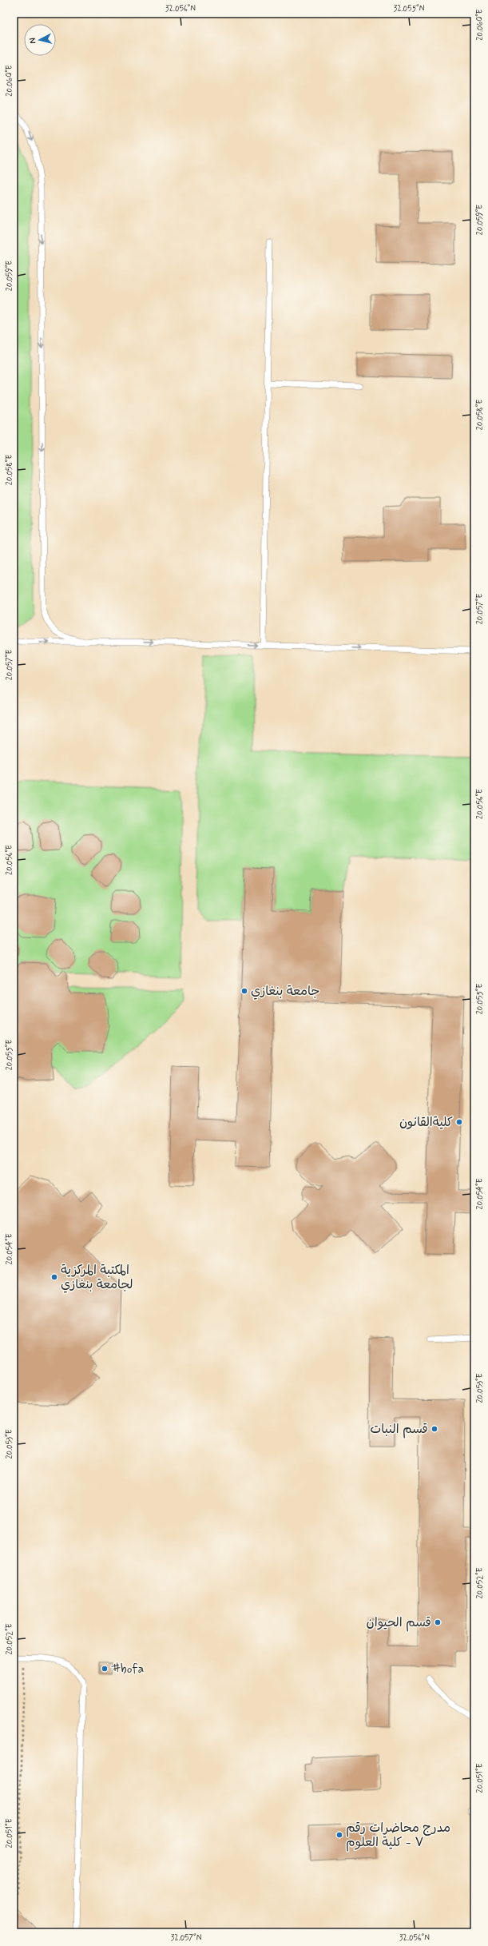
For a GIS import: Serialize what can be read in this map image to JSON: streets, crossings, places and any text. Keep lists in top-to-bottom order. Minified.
{"places":["جامعة بنغازي","كليةالقانون","المكتبة المركزية لجامعة بنغازي","قسم النبات","قسم الحيوان","#bofa","مدرج محاضرات رقم ٧ - كلية العلوم"],"north":"left","coordinates":["32.056°N","32.055°N","20.060°E","20.059°E","20.058°E","20.057°E","20.056°E","20.055°E","20.054°E","20.053°E","20.052°E","20.051°E","32.057°N"]}
